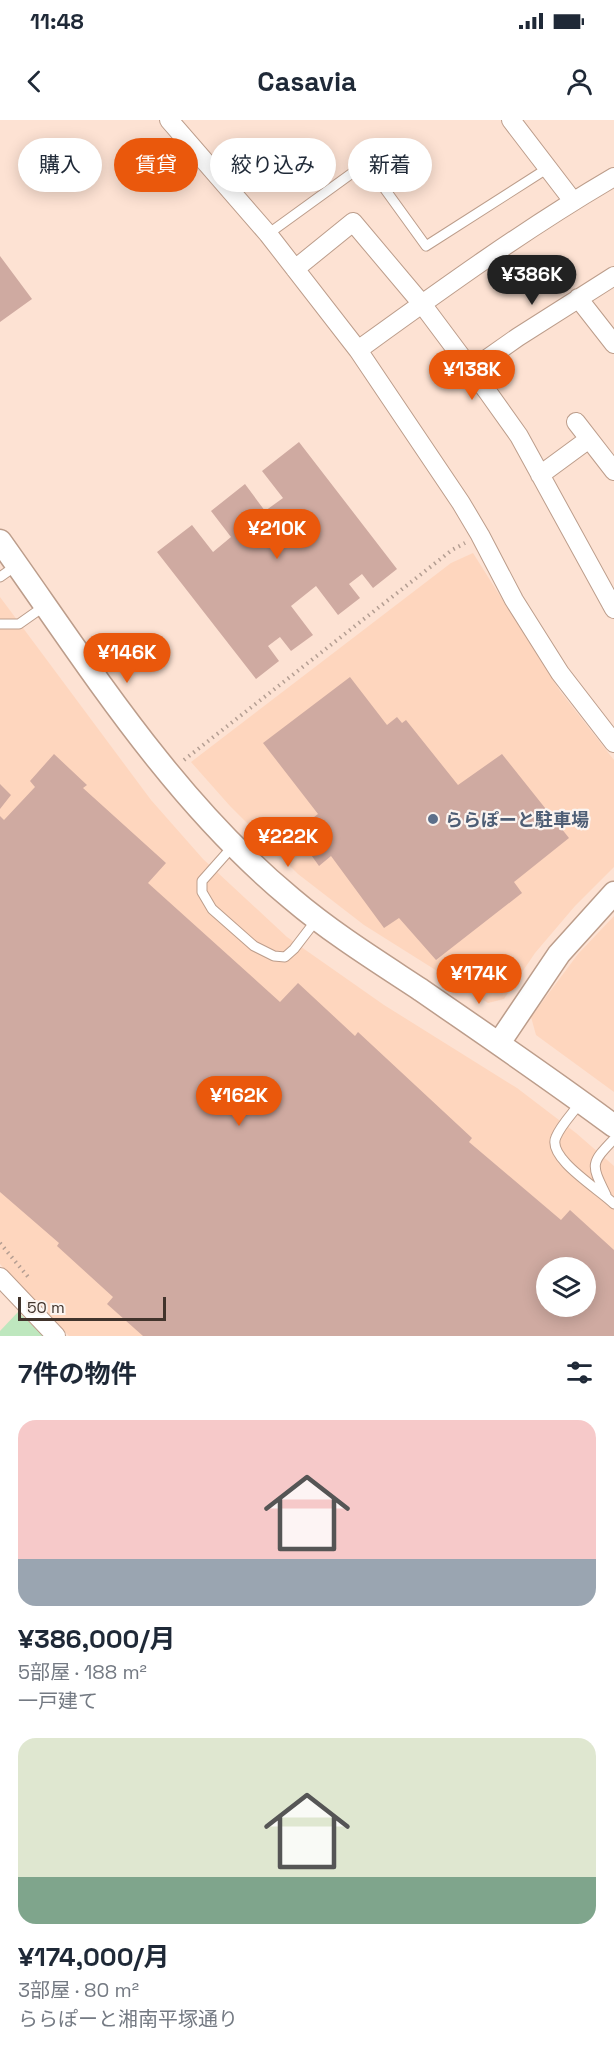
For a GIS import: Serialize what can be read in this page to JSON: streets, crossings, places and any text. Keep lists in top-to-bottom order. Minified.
{"places":["ららぽーと駐車場"],"scale_bar":"50 m","page":{"status":"11:48","header":"Casavia","chip":["購入","賃貸","絞り込み","新着"],"price":["¥386K","¥138K","¥210K","¥146K","¥222K","¥174K","¥162K"],"scale":"50 m","heading":"7件の物件","list":[{"name":"¥386,000/月","note":"5部屋 · 188 m² · 一戸建て"},{"name":"¥174,000/月","note":"3部屋 · 80 m² · ららぽーと湘南平塚通り"}]}}
